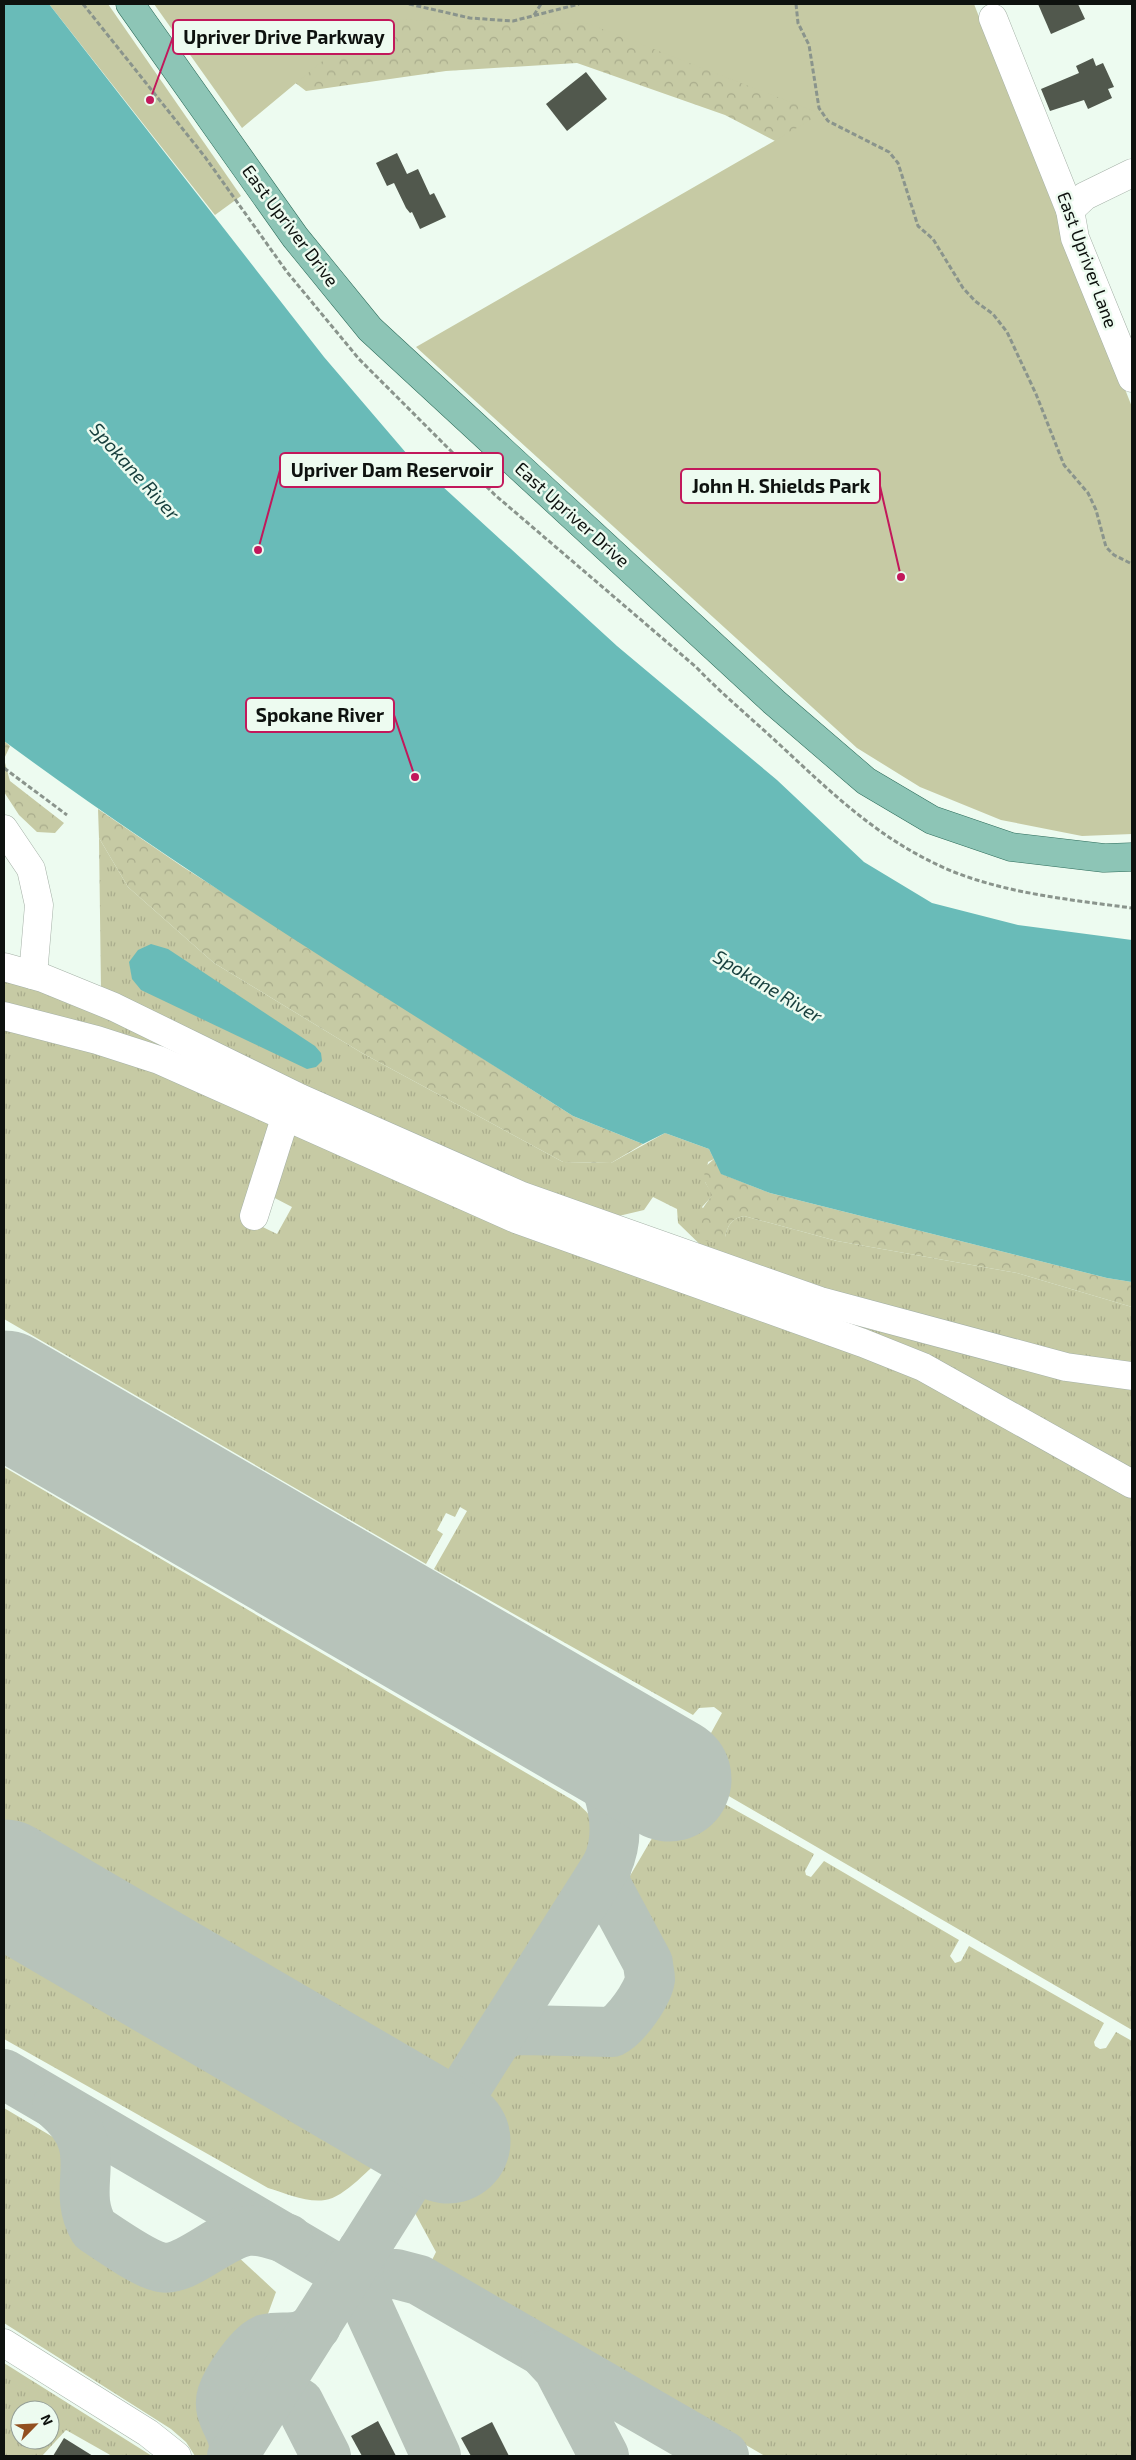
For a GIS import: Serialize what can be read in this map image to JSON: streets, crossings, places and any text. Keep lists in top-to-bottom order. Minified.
{"streets":{"main road":["East Upriver Drive"],"street":["East Upriver Lane"]},"water":["Spokane River"],"places":["Upriver Drive Parkway","Upriver Dam Reservoir","John H. Shields Park","Spokane River"],"north":"top right"}
